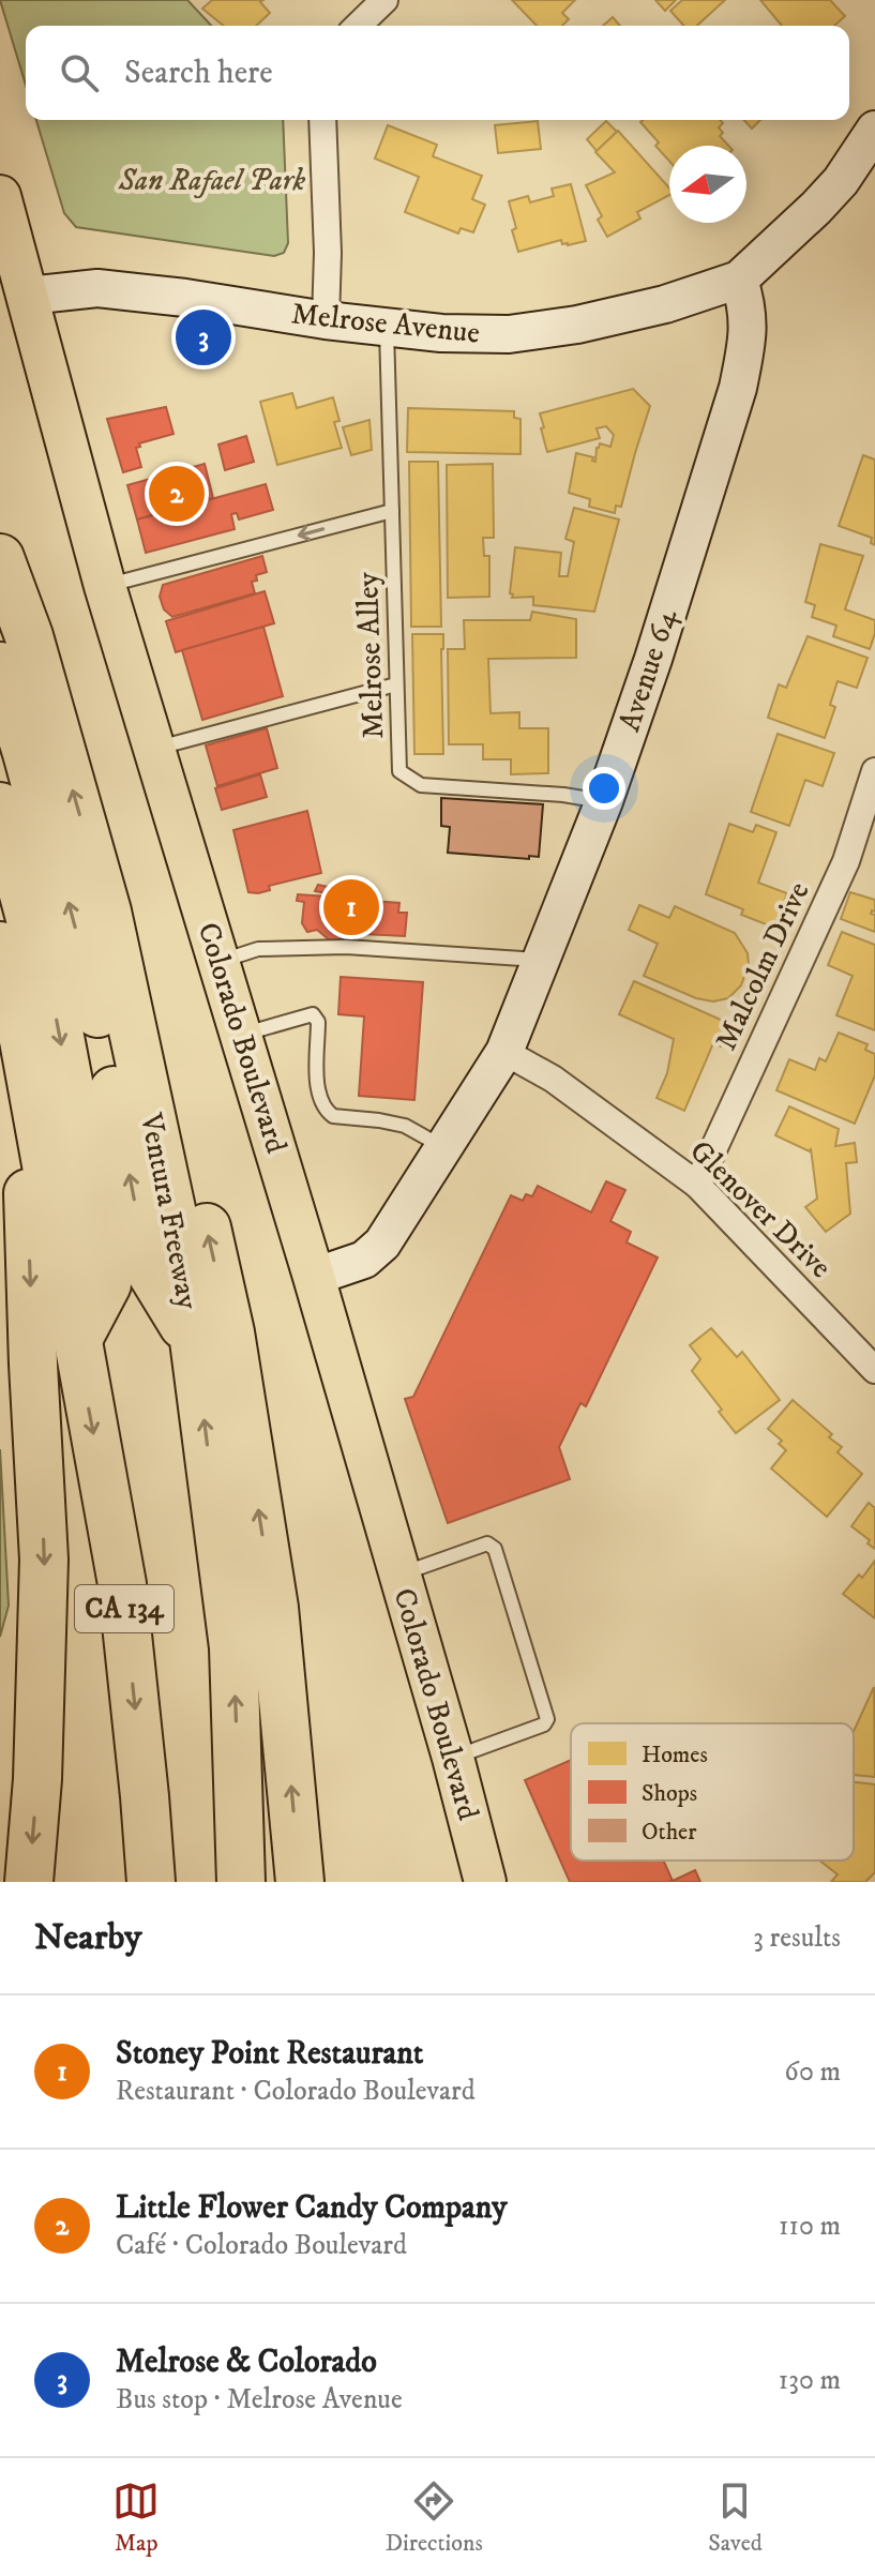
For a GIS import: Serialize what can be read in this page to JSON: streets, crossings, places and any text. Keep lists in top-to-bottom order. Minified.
{"streets":{"highway":["Ventura Freeway","CA 134"],"main road":["Colorado Boulevard"],"street":["Melrose Avenue","Avenue 64","Malcolm Drive","Glenover Drive"],"lane":["Melrose Alley"]},"crossings":[["Melrose Avenue","Melrose Alley"],["Melrose Avenue","Avenue 64"],["Melrose Avenue","Colorado Boulevard"],["Melrose Alley","Avenue 64"],["Avenue 64","Colorado Boulevard"],["Avenue 64","Glenover Drive"],["Malcolm Drive","Glenover Drive"]],"parks":["San Rafael Park"],"legend":["Homes","Shops","Other"],"north":"left","page":{"search":"Search here","pins":["3","2","1"],"heading":["Nearby","3 results"],"list":[{"mark":"1","name":"Stoney Point Restaurant","note":"Restaurant · Colorado Boulevard","value":"60 m"},{"mark":"2","name":"Little Flower Candy Company","note":"Café · Colorado Boulevard","value":"110 m"},{"mark":"3","name":"Melrose & Colorado","note":"Bus stop · Melrose Avenue","value":"130 m"}],"nav":["Map","Directions","Saved"]}}
